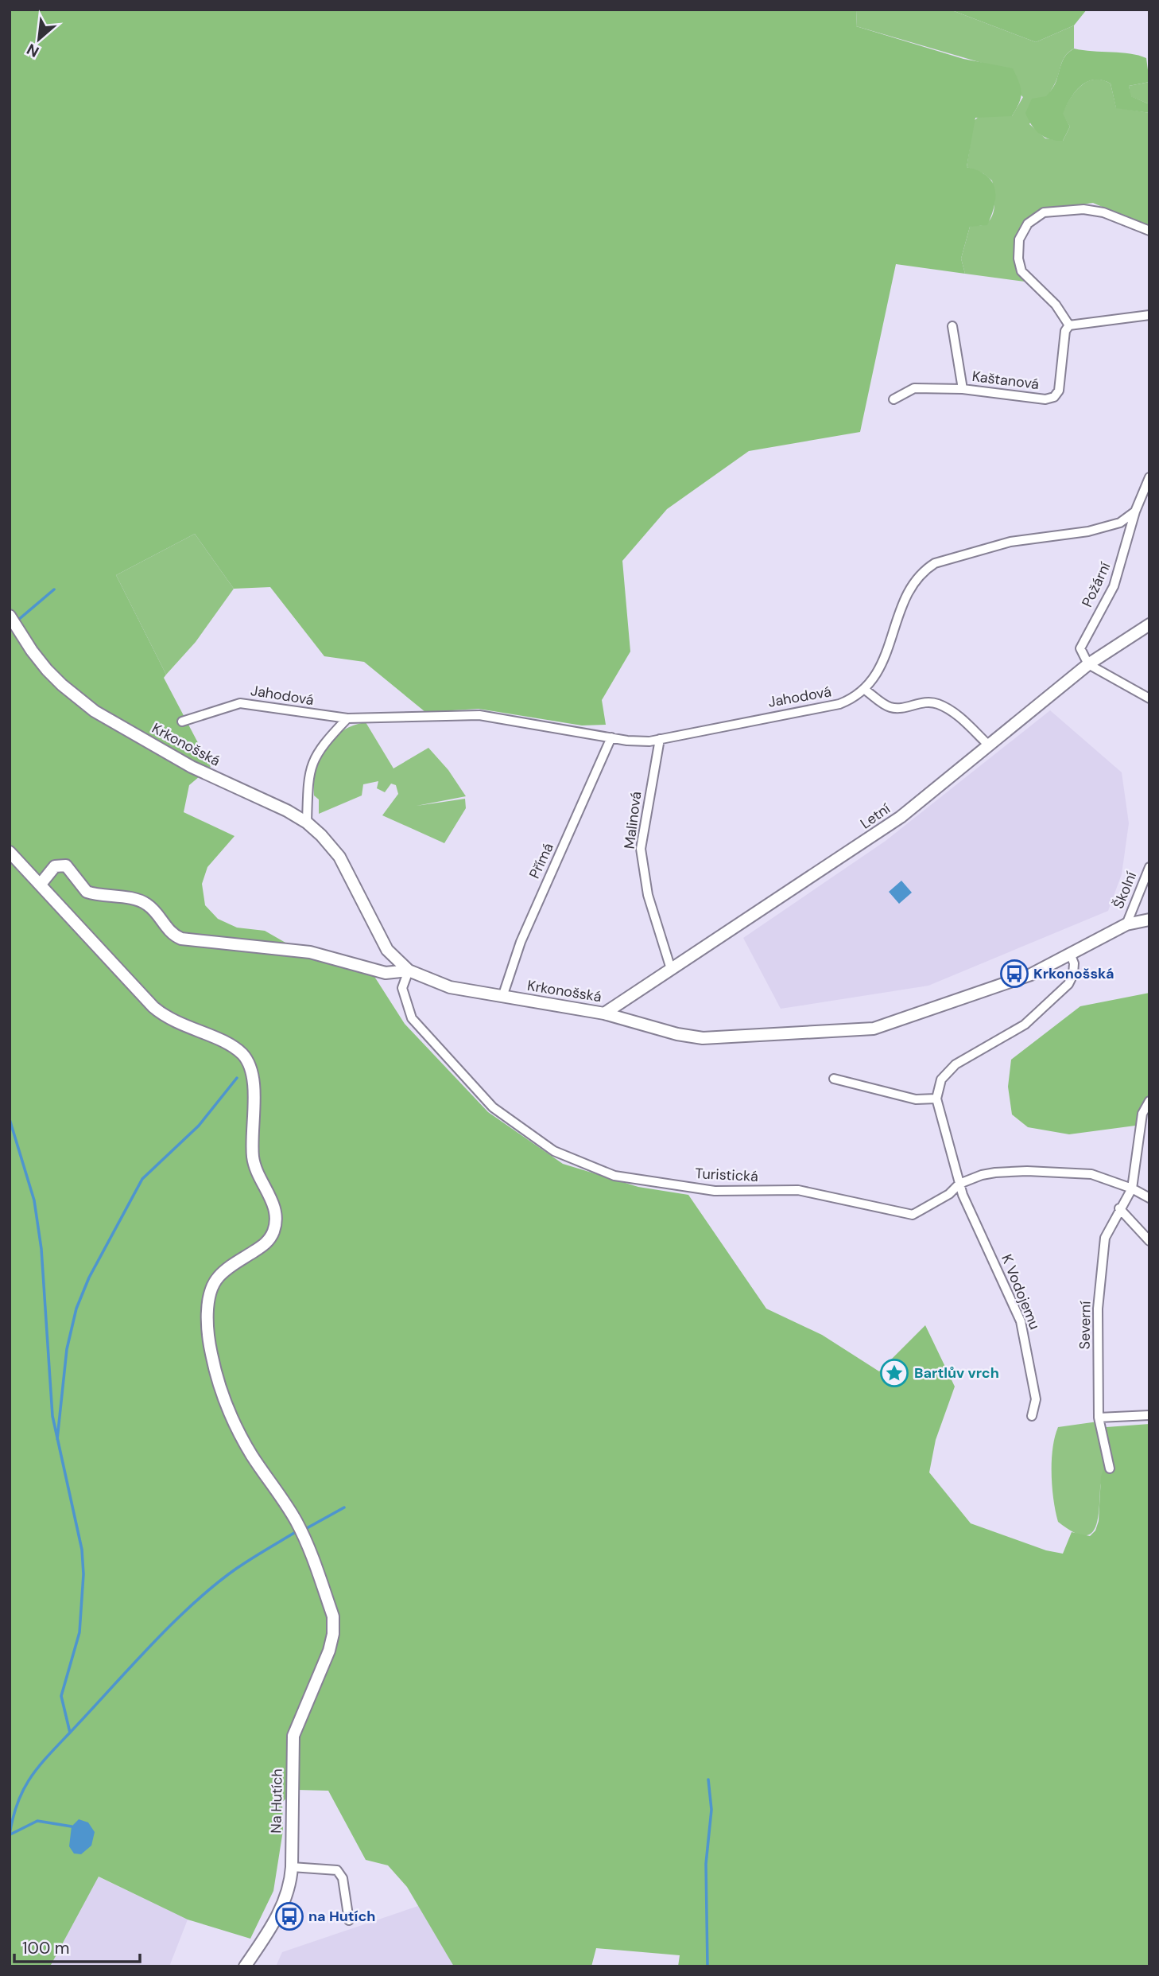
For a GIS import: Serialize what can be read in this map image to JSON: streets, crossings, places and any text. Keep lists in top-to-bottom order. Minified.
{"streets":{"street":["Kaštanová","Požární","Jahodová","Krkonošská","Letní","Malinová","Přímá","Školní","Turistická","K Vodojemu","Severní","Na Hutích"]},"crossings":[["Požární","Jahodová"],["Požární","Letní"],["Jahodová","Malinová"],["Jahodová","Přímá"],["Krkonošská","Letní"],["Krkonošská","Přímá"],["Krkonošská","Školní"],["Krkonošská","Turistická"],["Letní","Malinová"],["Turistická","K Vodojemu"],["Turistická","Severní"]],"places":{"bus stop":["Krkonošská","na Hutích"],"place":["Bartlův vrch"]},"scale_bar":"100 m","north":"bottom left"}
